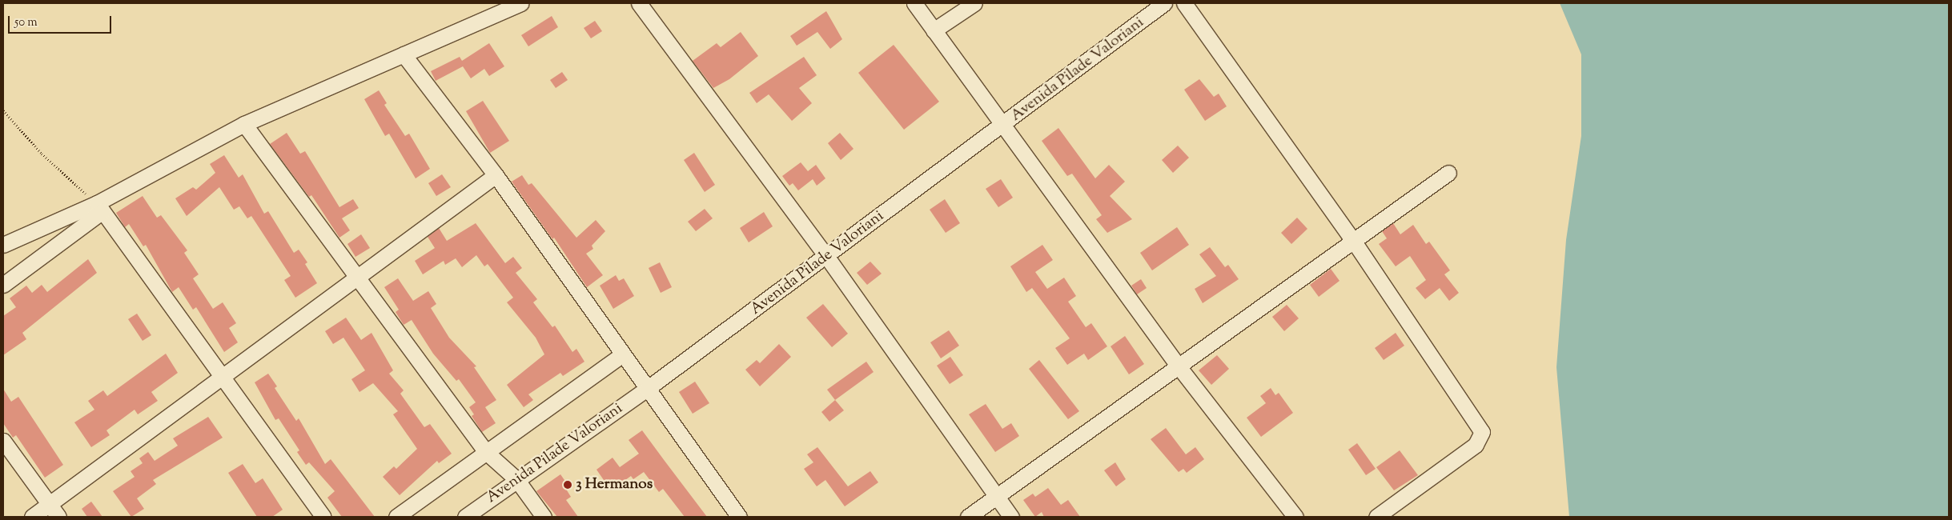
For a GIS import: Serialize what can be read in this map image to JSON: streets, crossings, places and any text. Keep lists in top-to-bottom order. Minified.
{"streets":{"street":["Avenida Pilade Valoriani"]},"places":["3 Hermanos"],"scale_bar":"50 m"}
